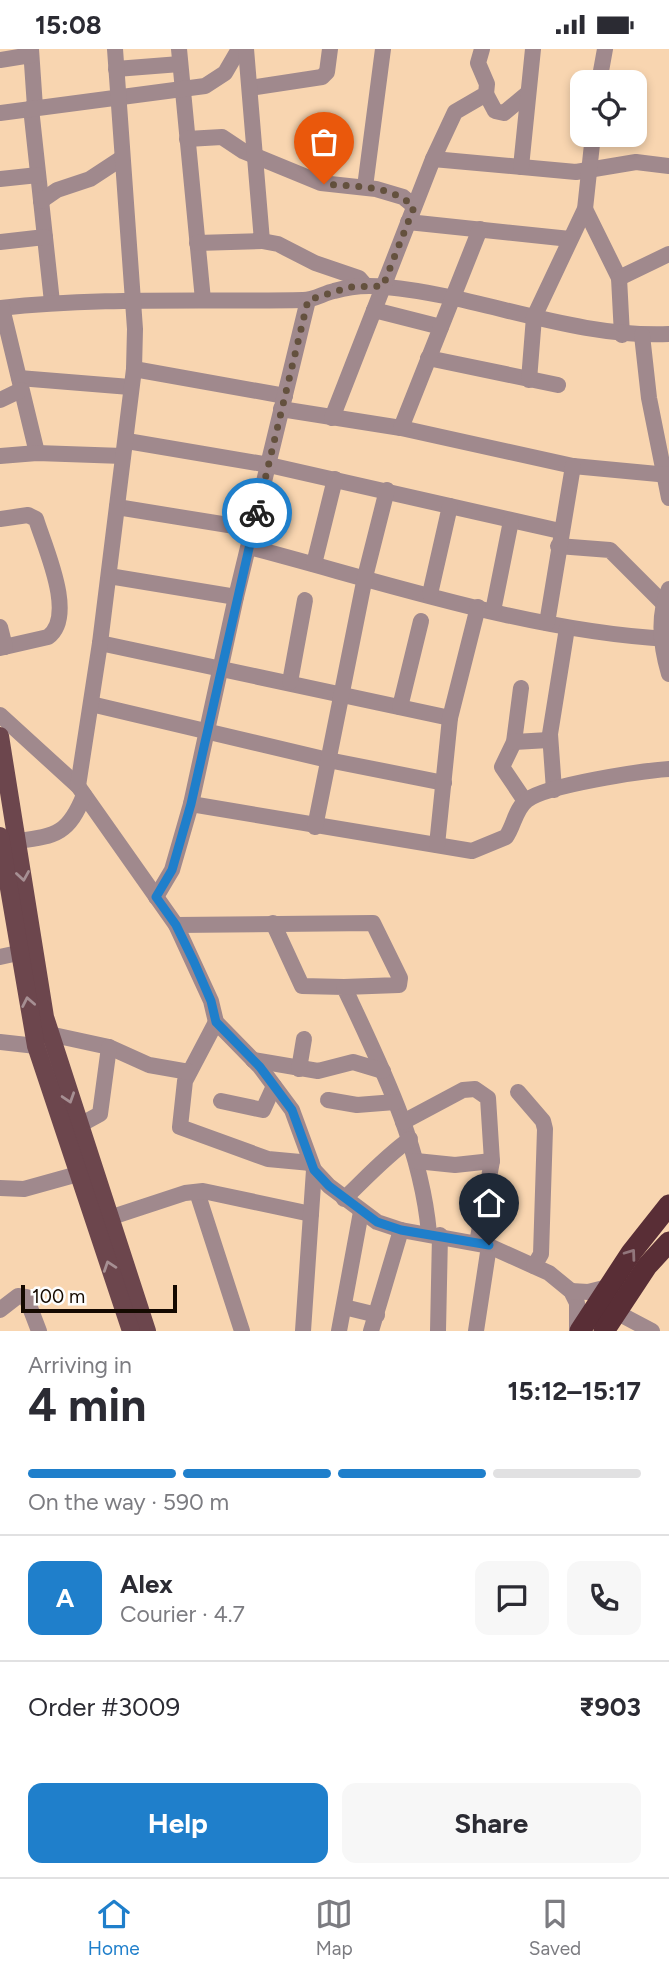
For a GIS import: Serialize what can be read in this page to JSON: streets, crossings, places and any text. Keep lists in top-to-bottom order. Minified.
{"scale_bar":"100 m","page":{"status":"15:08","scale":"100 m","heading":["4 min","Arriving in","15:12–15:17"],"panel":["Alex","Courier · 4.7","Order #3009","₹903"],"bar":"On the way · 590 m","round":"A","buttons":["Help","Share"],"tabs":["Home","Map","Saved"]}}
